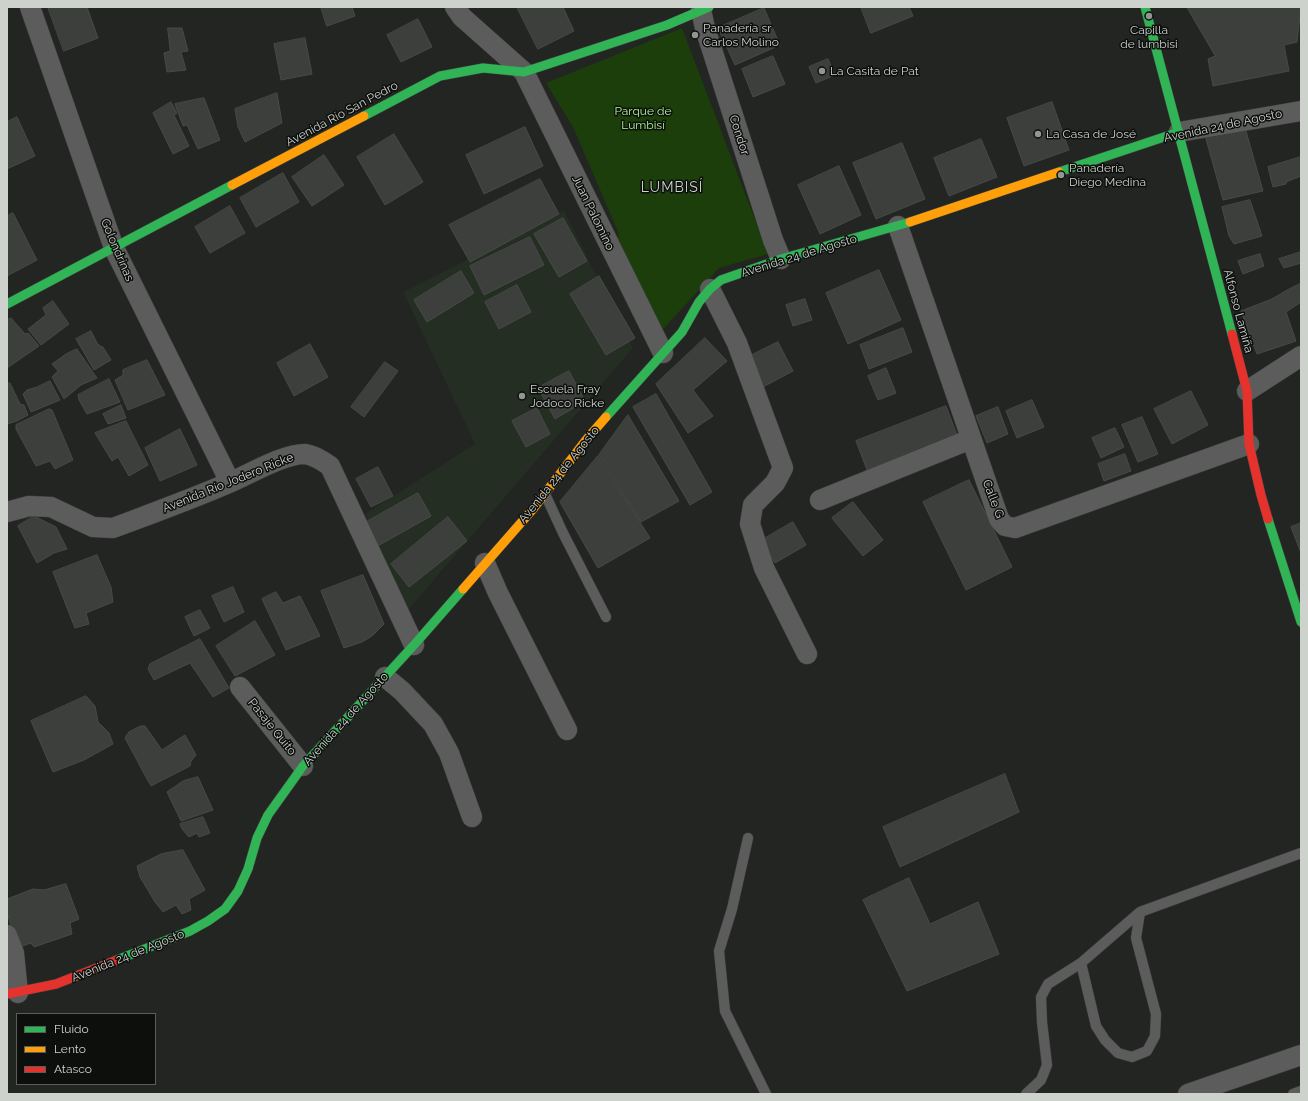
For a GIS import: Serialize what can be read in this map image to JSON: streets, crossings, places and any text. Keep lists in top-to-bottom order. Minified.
{"streets":{"street":["Avenida Río San Pedro","Avenida 24 de Agosto","Condor","Juan Palomino","Golondrinas","Alfonso Lamiña","Avenida Río Jodero Ricke","Calle G","Pasaje Quito"]},"crossings":[["Avenida Río San Pedro","Condor"],["Avenida Río San Pedro","Juan Palomino"],["Avenida Río San Pedro","Golondrinas"],["Avenida 24 de Agosto","Condor"],["Avenida 24 de Agosto","Juan Palomino"],["Avenida 24 de Agosto","Alfonso Lamiña"],["Avenida 24 de Agosto","Avenida Río Jodero Ricke"],["Avenida 24 de Agosto","Calle G"],["Avenida 24 de Agosto","Pasaje Quito"],["Golondrinas","Avenida Río Jodero Ricke"],["Alfonso Lamiña","Calle G"]],"districts":["LUMBISÍ"],"parks":["Parque de Lumbisí"],"places":["Capilla de lumbisi","Panadería sr Carlos Molino","La Casita de Pat","La Casa de José","Panadería Diego Medina","Escuela Fray Jodoco Ricke"],"legend":["Fluido","Lento","Atasco"]}
